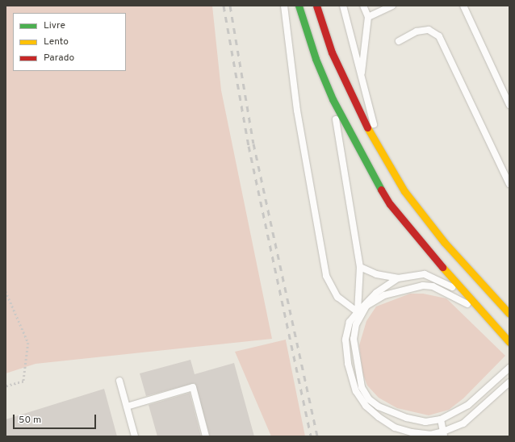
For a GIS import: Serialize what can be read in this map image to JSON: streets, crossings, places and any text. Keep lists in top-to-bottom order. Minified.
{"legend":["Livre","Lento","Parado"],"scale_bar":"50 m"}
